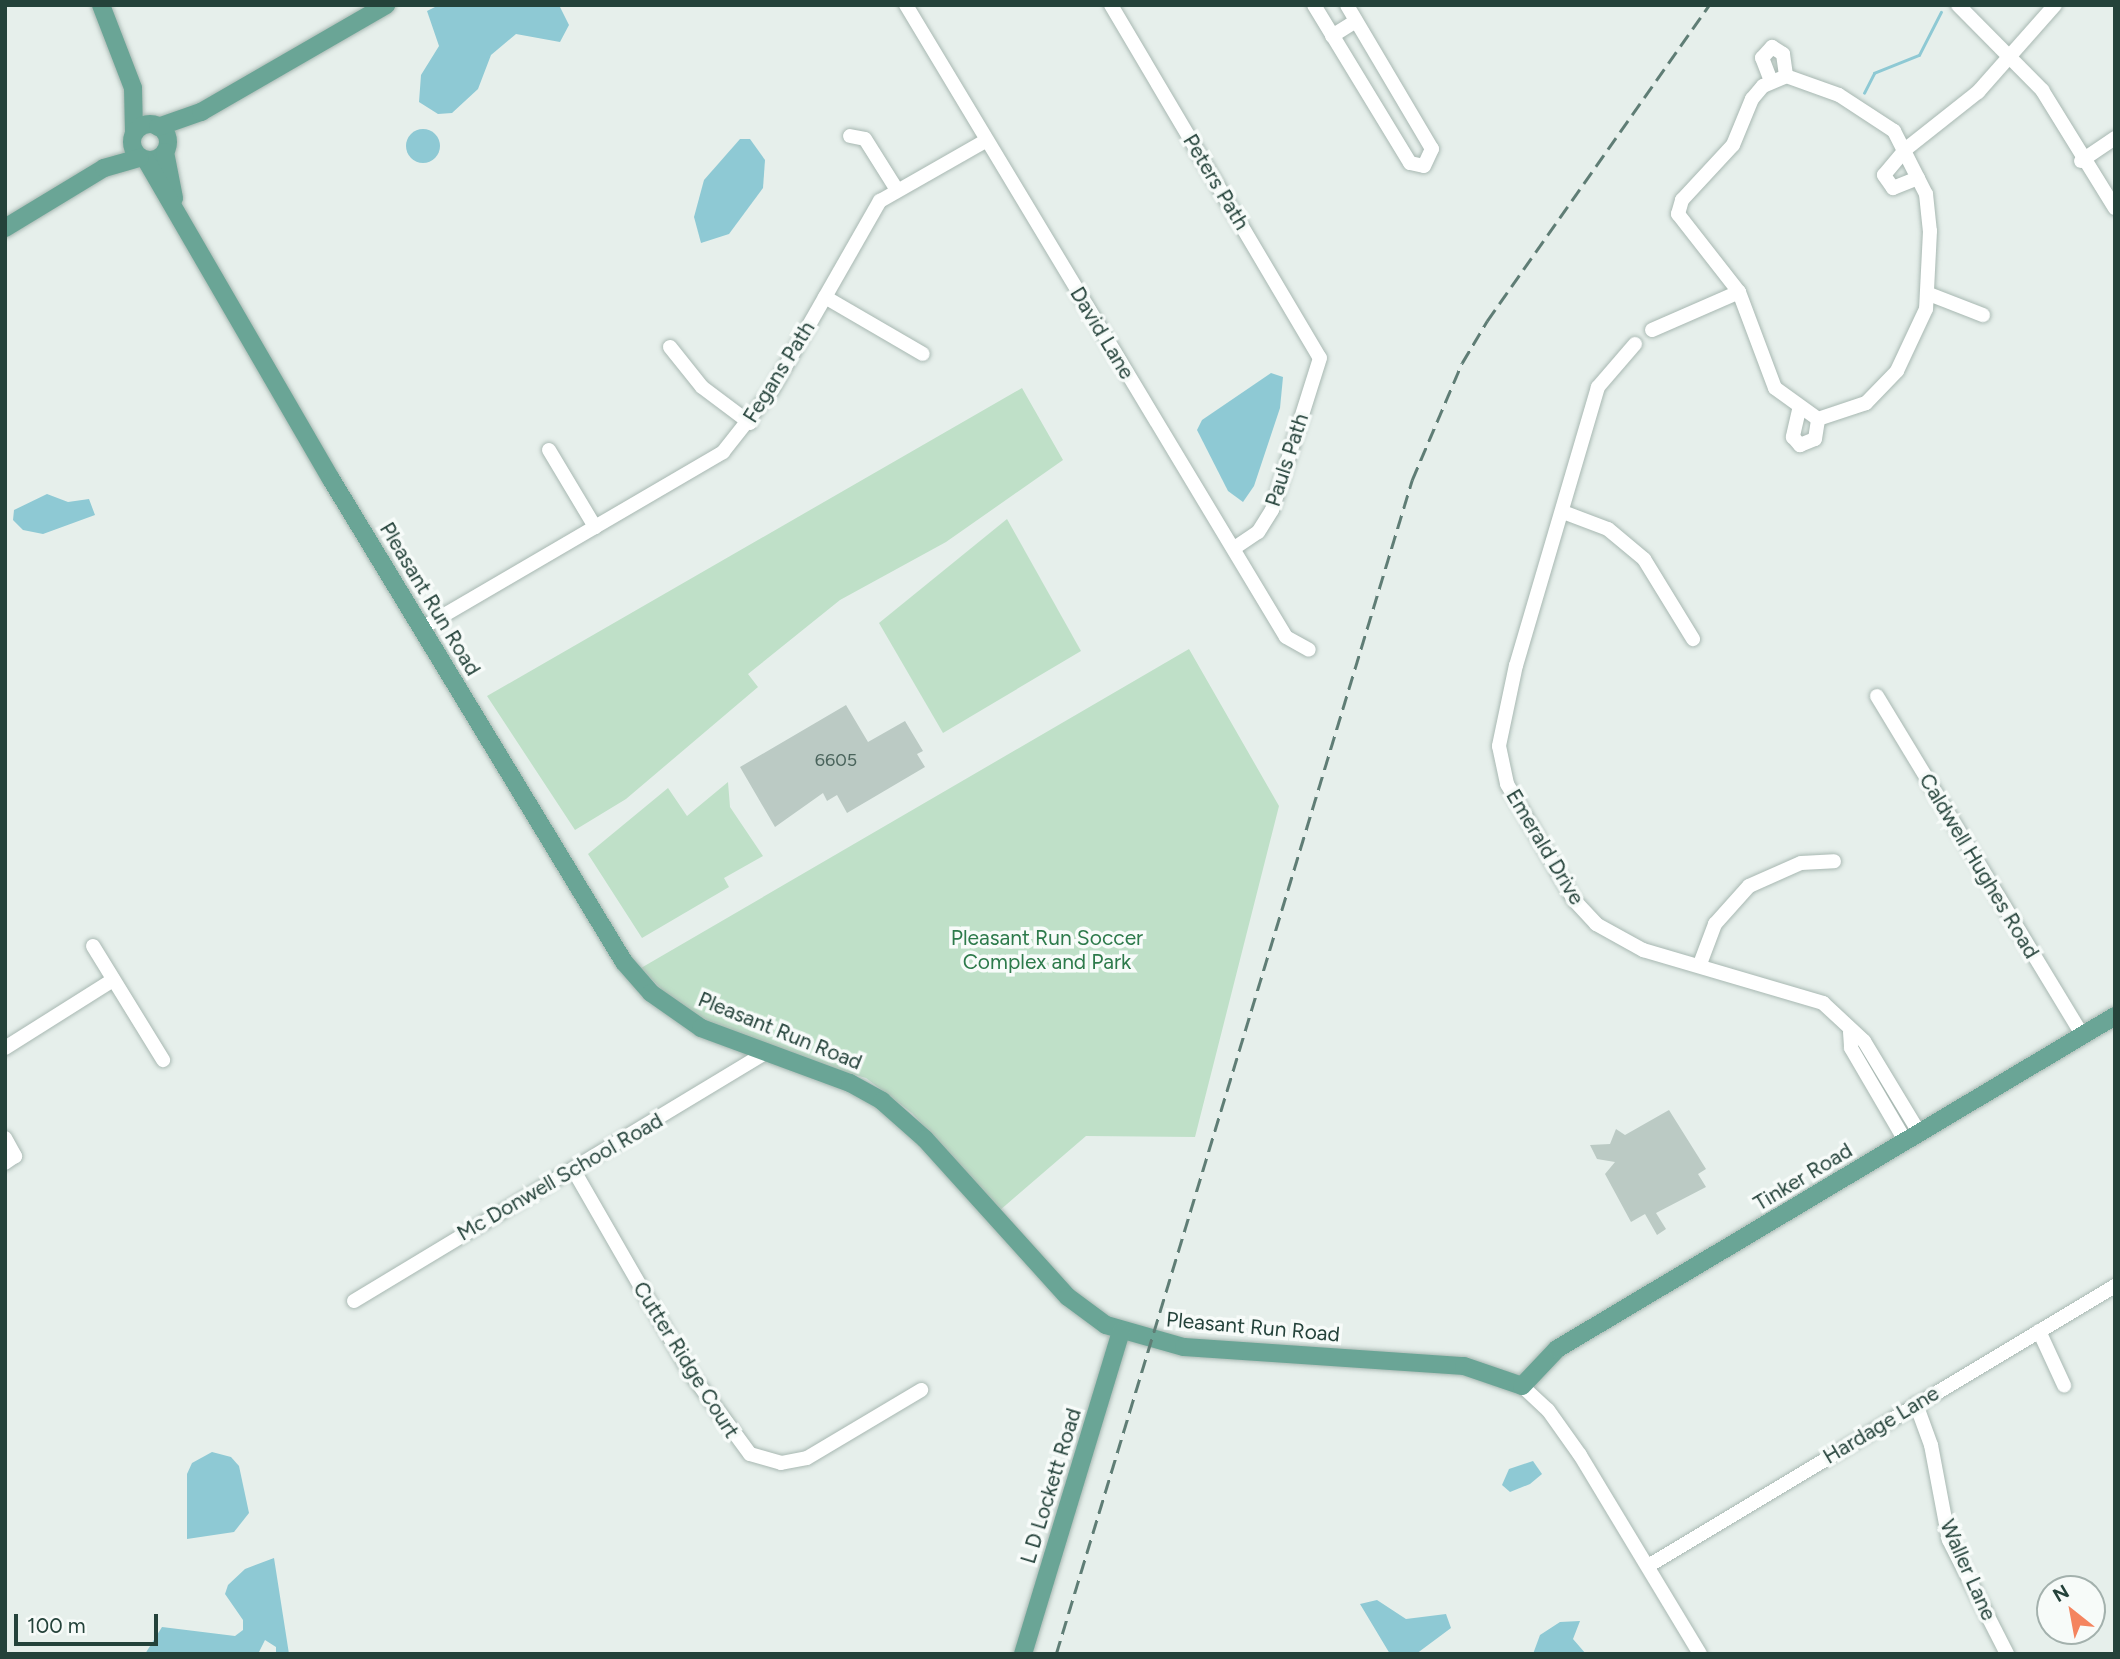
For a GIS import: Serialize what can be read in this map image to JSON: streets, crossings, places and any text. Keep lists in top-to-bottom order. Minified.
{"streets":{"main road":["Pleasant Run Road","Tinker Road","L D Lockett Road"],"street":["Peters Path","David Lane","Fegans Path","Pauls Path","Emerald Drive","Caldwell Hughes Road","Mc Donwell School Road","Cutter Ridge Court","Hardage Lane","Waller Lane"]},"crossings":[["Peters Path","Pauls Path"],["David Lane","Fegans Path"],["David Lane","Pauls Path"],["Fegans Path","Pleasant Run Road"],["Pleasant Run Road","Mc Donwell School Road"],["Pleasant Run Road","Tinker Road"],["Pleasant Run Road","Hardage Lane"],["Pleasant Run Road","L D Lockett Road"],["Emerald Drive","Tinker Road"],["Caldwell Hughes Road","Tinker Road"],["Mc Donwell School Road","Cutter Ridge Court"],["Hardage Lane","Waller Lane"]],"parks":["Pleasant Run Soccer Complex and Park"],"house_numbers":["6605"],"scale_bar":"100 m","north":"top left"}
